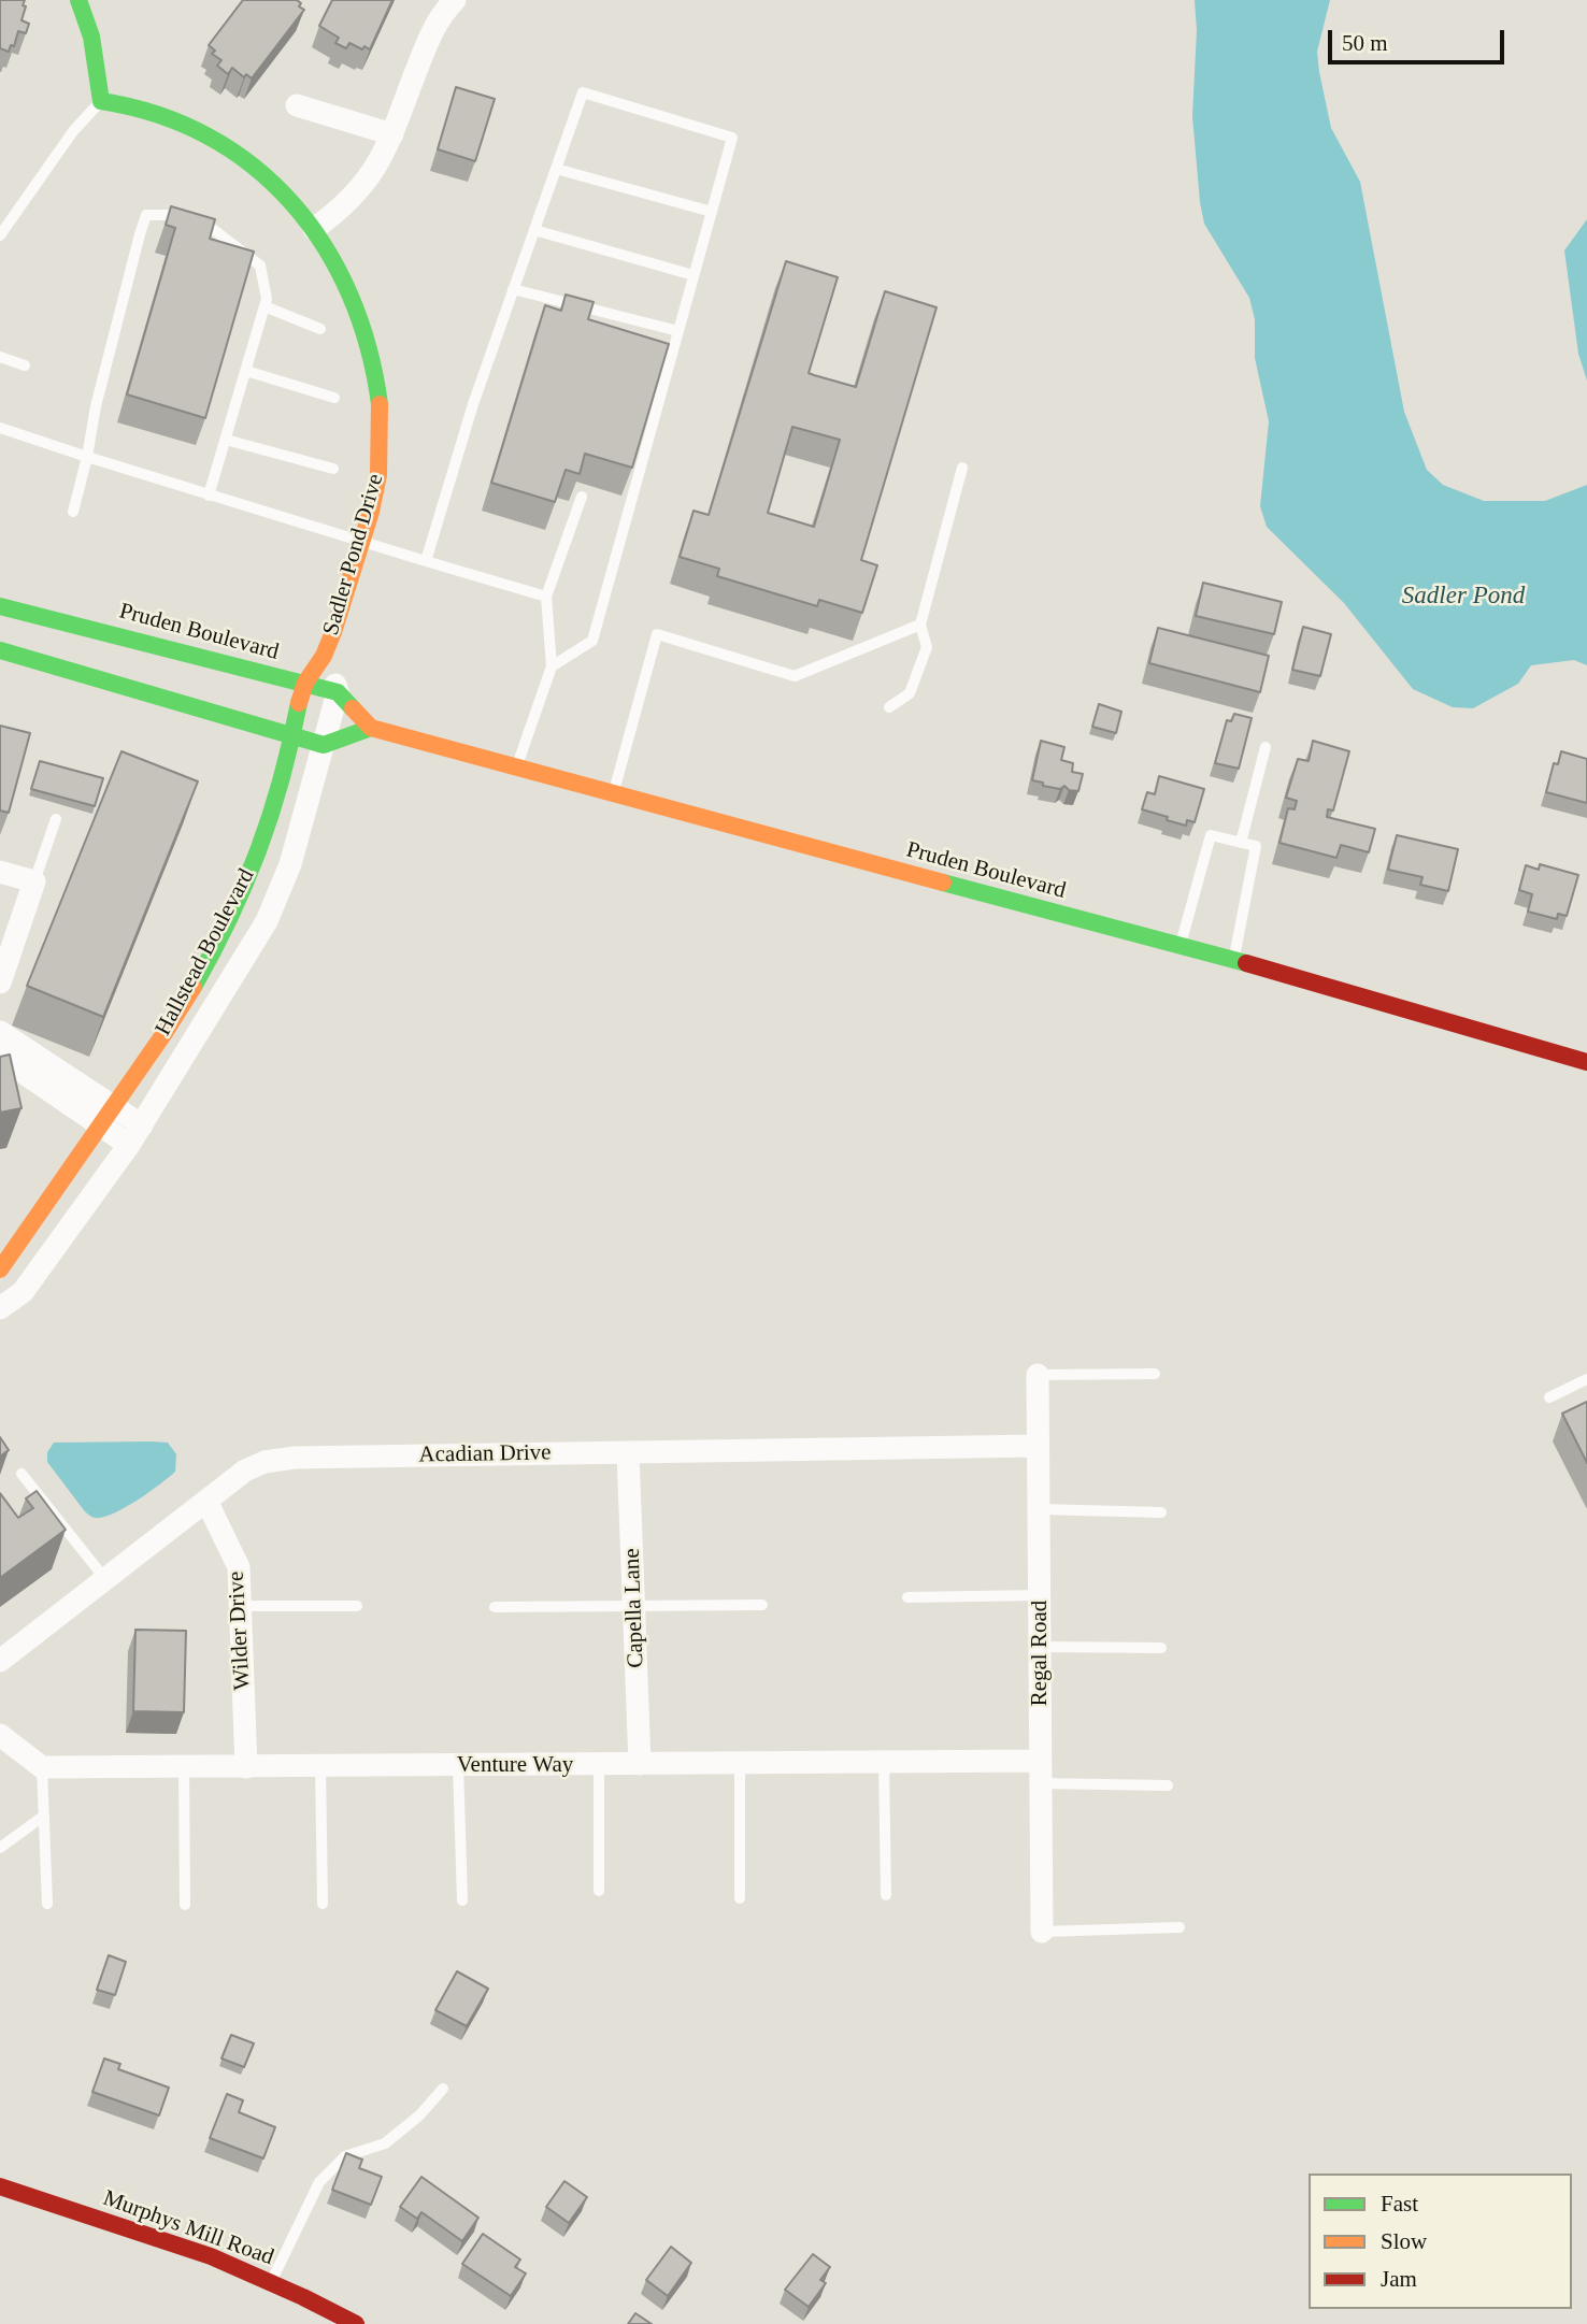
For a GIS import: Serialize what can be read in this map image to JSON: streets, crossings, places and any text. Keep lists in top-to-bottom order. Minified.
{"streets":{"main road":["Sadler Pond Drive","Pruden Boulevard","Hallstead Boulevard","Murphys Mill Road"],"street":["Acadian Drive","Capella Lane","Wilder Drive","Regal Road","Venture Way"]},"crossings":[["Sadler Pond Drive","Pruden Boulevard"],["Sadler Pond Drive","Hallstead Boulevard"],["Pruden Boulevard","Hallstead Boulevard"],["Acadian Drive","Capella Lane"],["Acadian Drive","Wilder Drive"],["Acadian Drive","Regal Road"],["Capella Lane","Venture Way"],["Wilder Drive","Venture Way"],["Regal Road","Venture Way"]],"water":["Sadler Pond"],"legend":["Fast","Slow","Jam"],"scale_bar":"50 m"}
